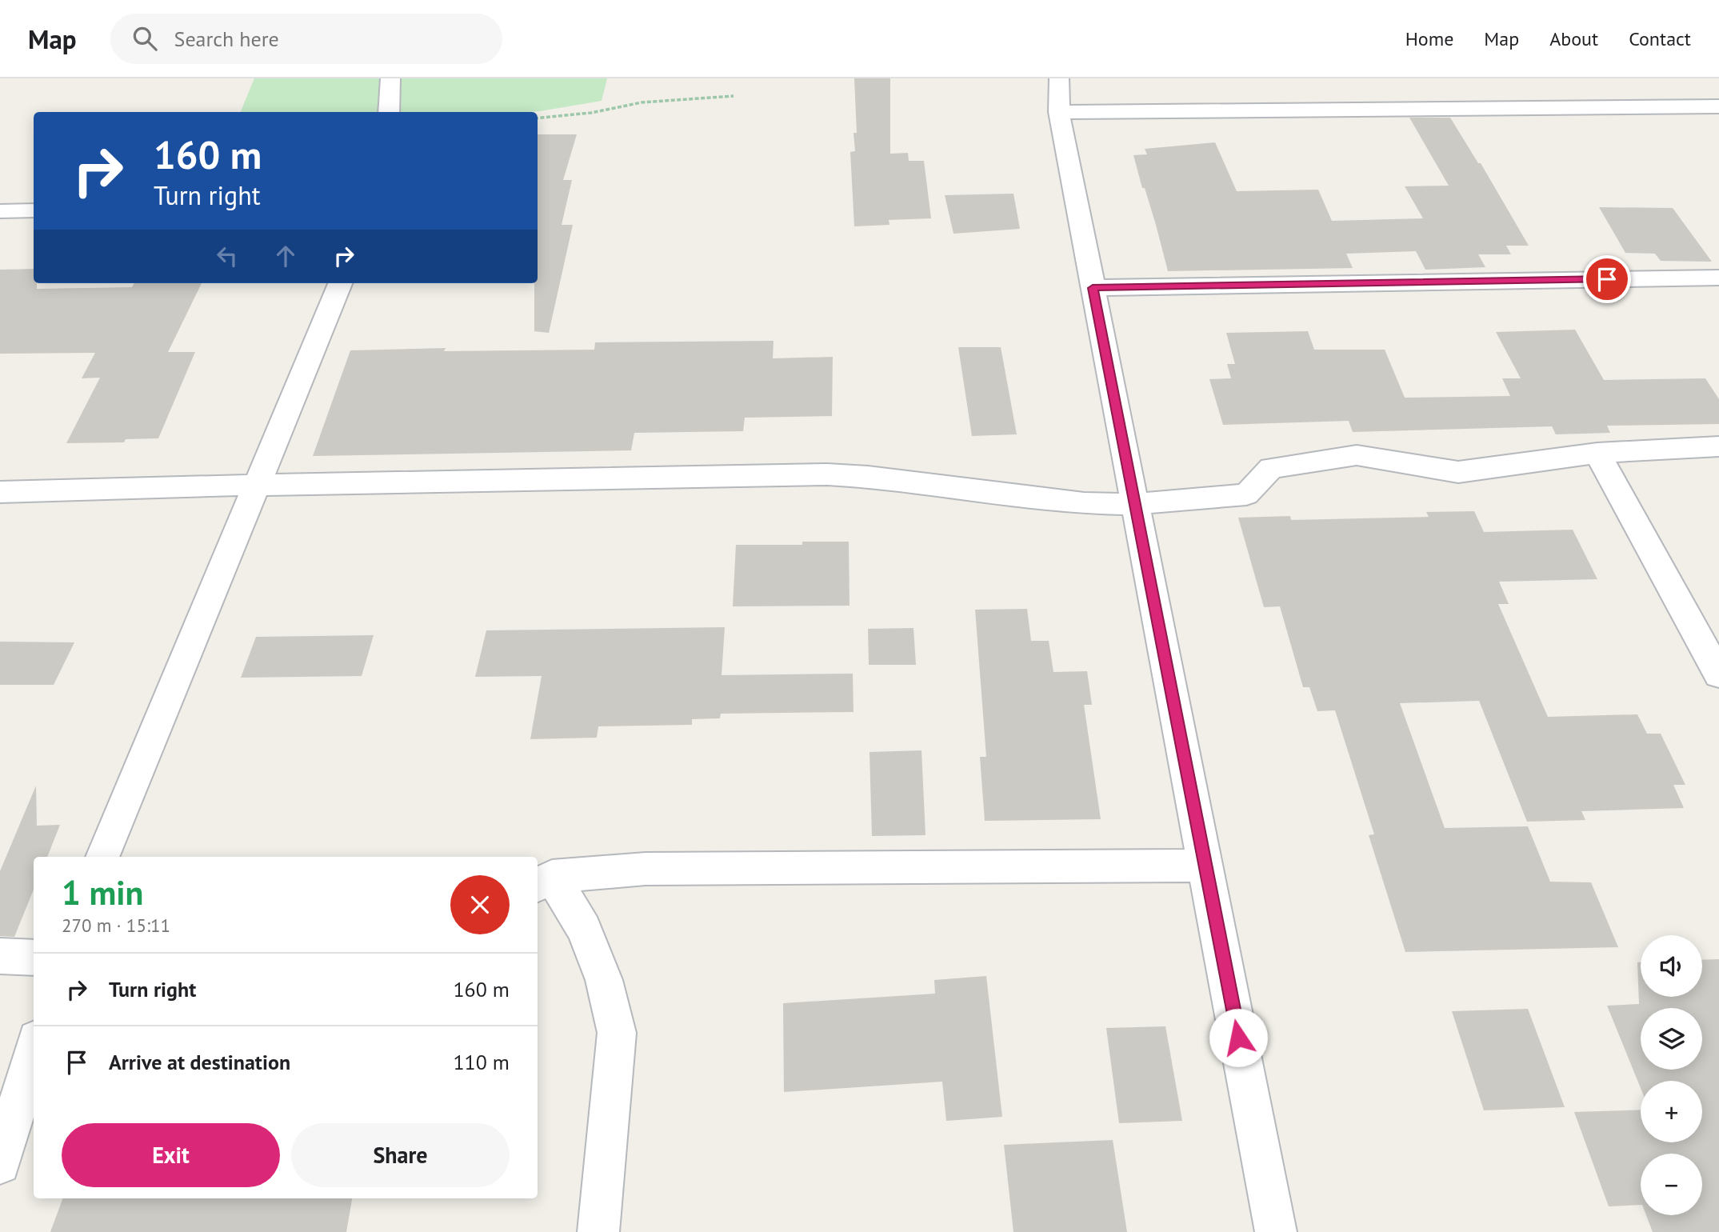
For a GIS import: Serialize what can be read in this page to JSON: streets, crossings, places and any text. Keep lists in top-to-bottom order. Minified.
{"page":{"header":"Map","search":"Search here","nav":["Home","Map","About","Contact"],"turn":["160 m","Turn right"],"heading":["1 min","270 m · 15:11"],"map_buttons":["+","−"],"list":[{"name":"Turn right","value":"160 m"},{"name":"Arrive at destination","value":"110 m"}],"buttons":["Exit","Share"]}}
